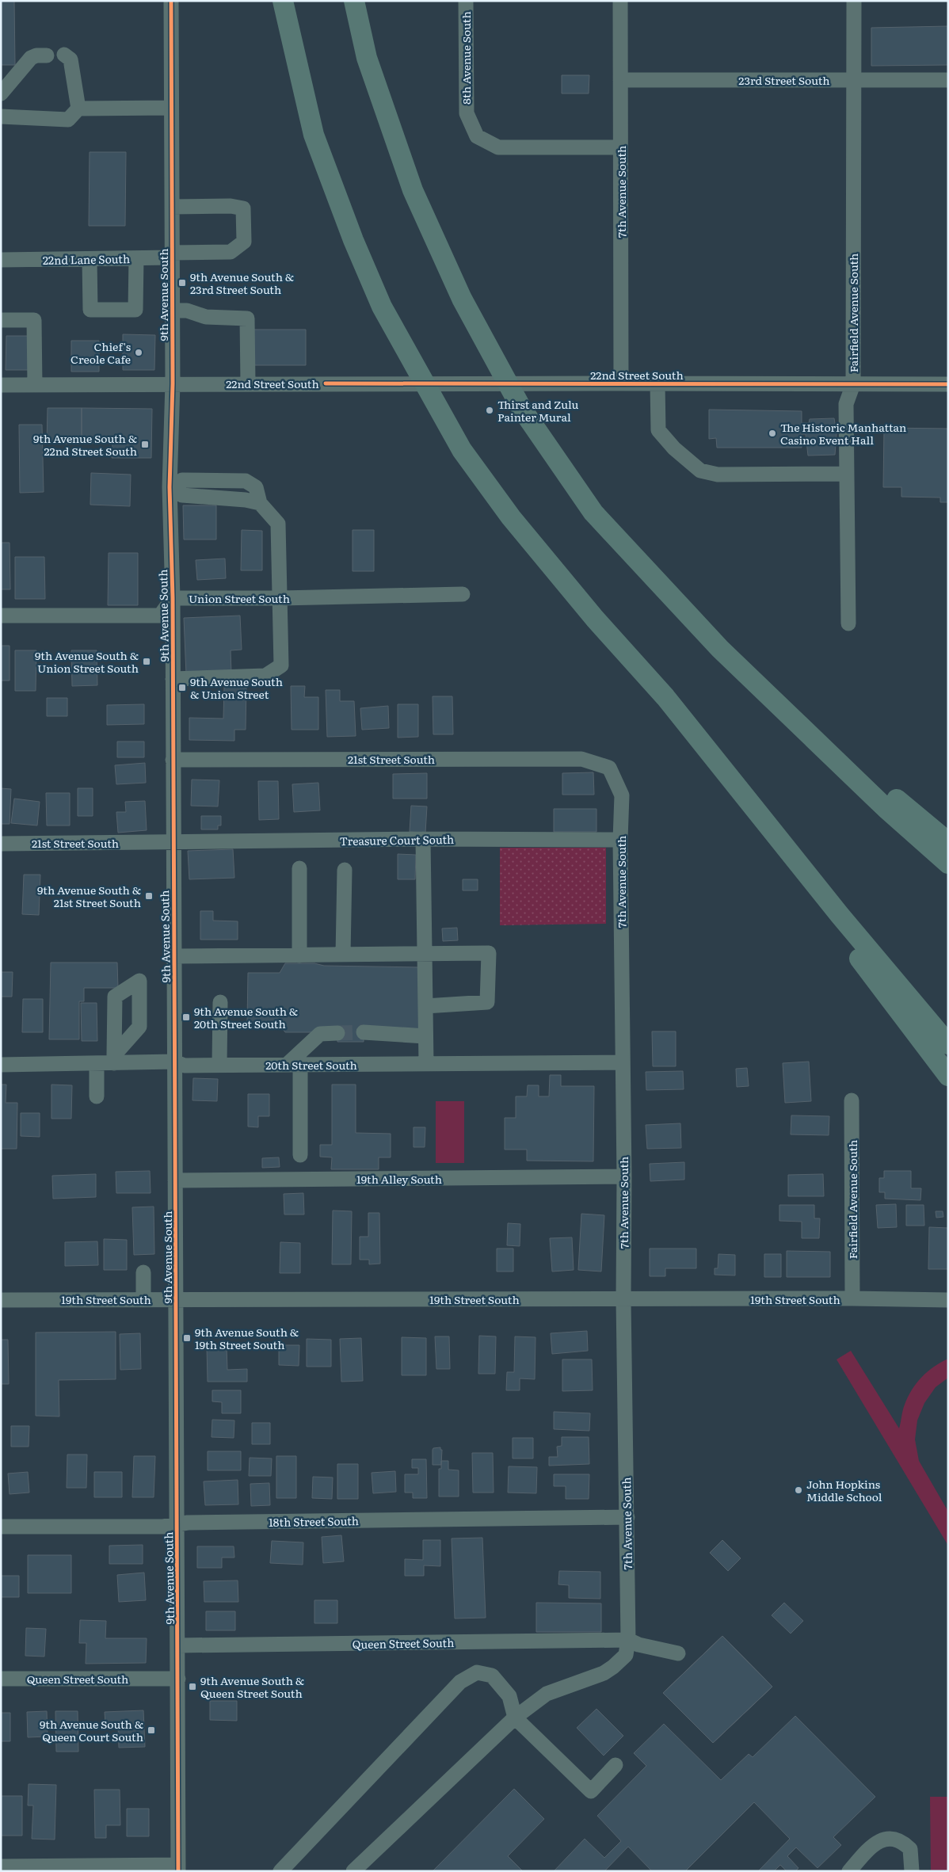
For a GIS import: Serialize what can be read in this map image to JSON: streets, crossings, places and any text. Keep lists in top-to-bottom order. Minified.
{"streets":{"street":["8th Avenue South","23rd Street South","7th Avenue South","22nd Lane South","9th Avenue South","Fairfield Avenue South","22nd Street South","Union Street South","21st Street South","Treasure Court South","20th Street South","19th Alley South","19th Street South","18th Street South","Queen Street South"]},"crossings":[["8th Avenue South","7th Avenue South"],["23rd Street South","7th Avenue South"],["23rd Street South","Fairfield Avenue South"],["7th Avenue South","22nd Street South"],["7th Avenue South","21st Street South"],["7th Avenue South","Treasure Court South"],["7th Avenue South","20th Street South"],["7th Avenue South","19th Alley South"],["7th Avenue South","19th Street South"],["7th Avenue South","18th Street South"],["7th Avenue South","Queen Street South"],["22nd Lane South","9th Avenue South"],["9th Avenue South","22nd Street South"],["9th Avenue South","Union Street South"],["9th Avenue South","21st Street South"],["9th Avenue South","Treasure Court South"],["9th Avenue South","20th Street South"],["9th Avenue South","19th Alley South"],["9th Avenue South","19th Street South"],["9th Avenue South","18th Street South"],["9th Avenue South","Queen Street South"],["Fairfield Avenue South","22nd Street South"],["Fairfield Avenue South","19th Street South"],["21st Street South","Treasure Court South"]],"places":{"transit":["9th Avenue South & 23rd Street South","9th Avenue South & 22nd Street South","9th Avenue South & Union Street South","9th Avenue South & Union Street","9th Avenue South & 21st Street South","9th Avenue South & 20th Street South","9th Avenue South & 19th Street South","9th Avenue South & Queen Street South","9th Avenue South & Queen Court South"],"other":["Chief's Creole Cafe","Thirst and Zulu Painter Mural","The Historic Manhattan Casino Event Hall","John Hopkins Middle School"]}}
